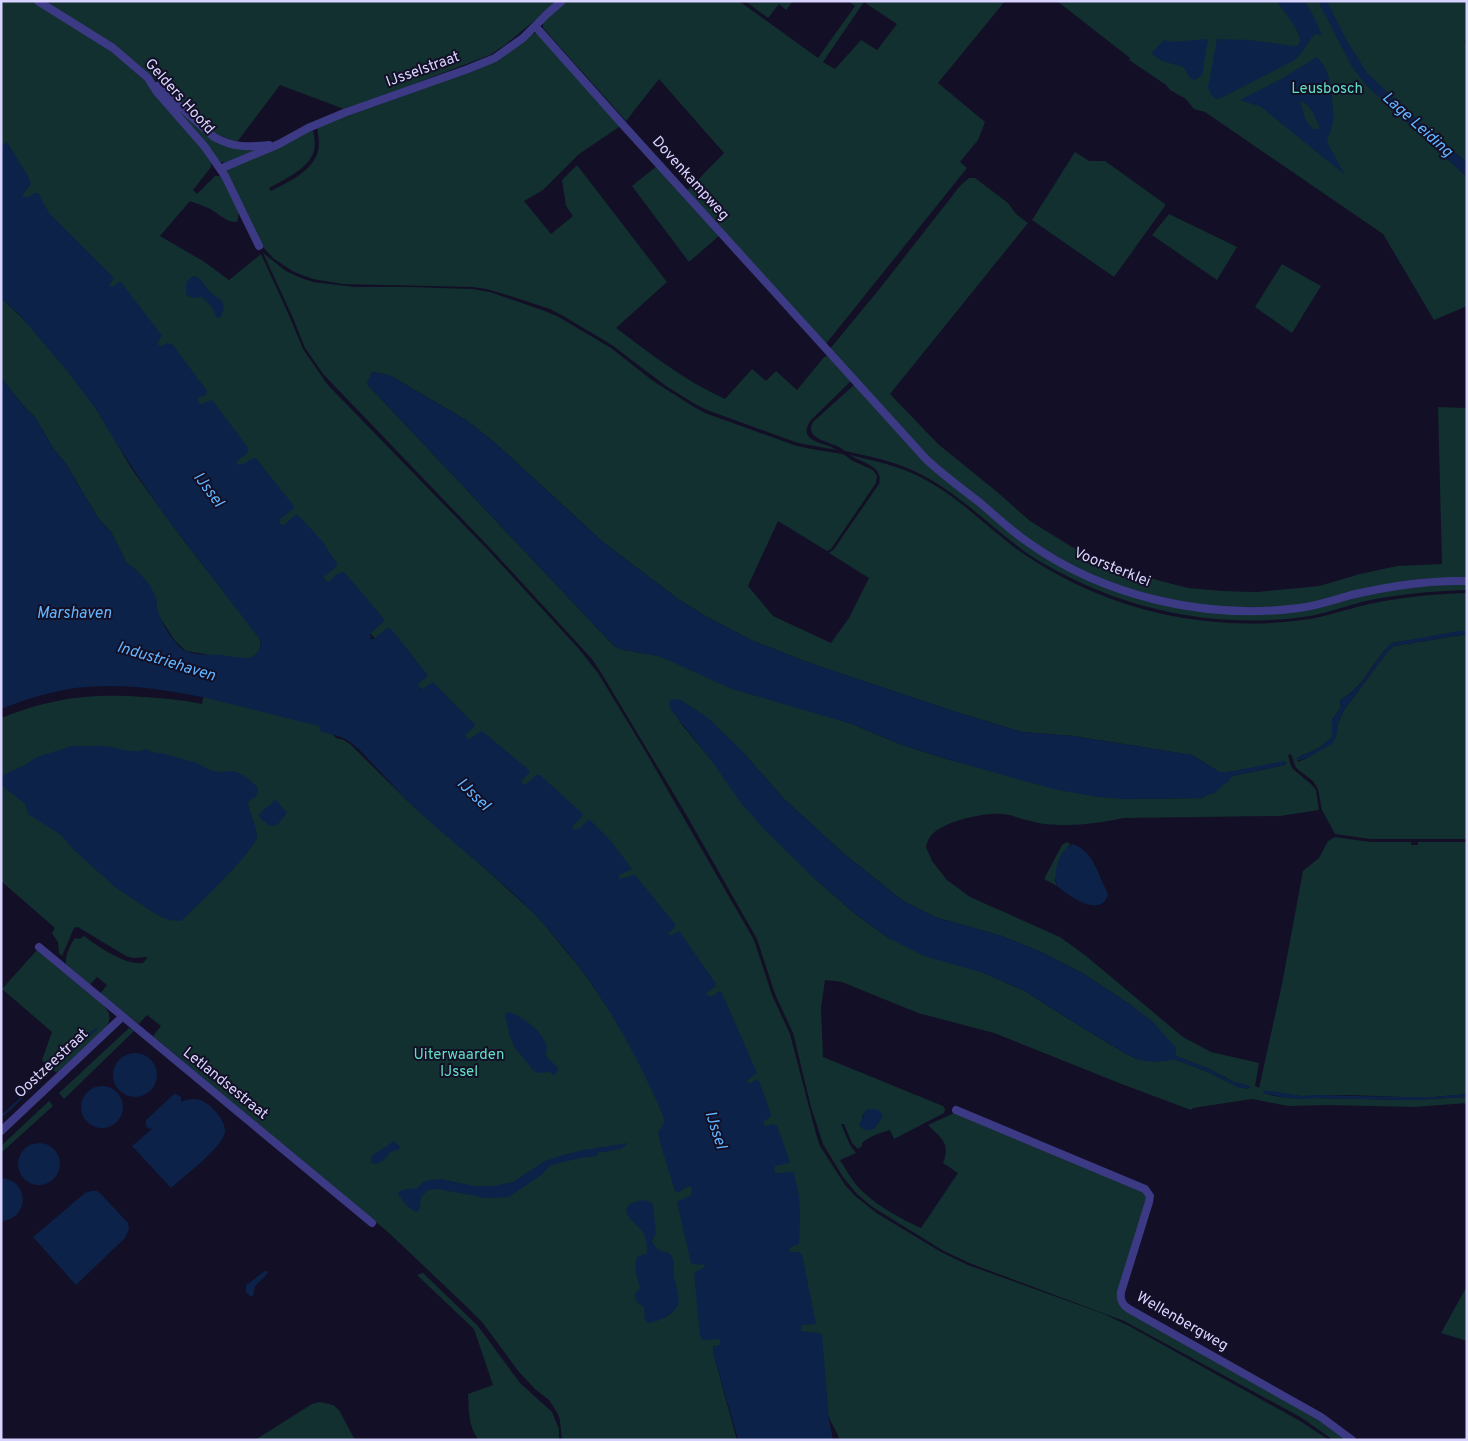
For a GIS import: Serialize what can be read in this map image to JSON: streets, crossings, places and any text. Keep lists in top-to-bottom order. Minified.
{"streets":{"street":["IJsselstraat","Gelders Hoofd","Dovenkampweg","Voorsterklei","Oostzeestraat","Letlandsestraat","Wellenbergweg"]},"crossings":[["IJsselstraat","Gelders Hoofd"],["IJsselstraat","Dovenkampweg"],["Dovenkampweg","Voorsterklei"],["Oostzeestraat","Letlandsestraat"]],"water":["Lage Leiding","IJssel","Marshaven","Industriehaven"],"parks":["Leusbosch","Uiterwaarden IJssel"]}
